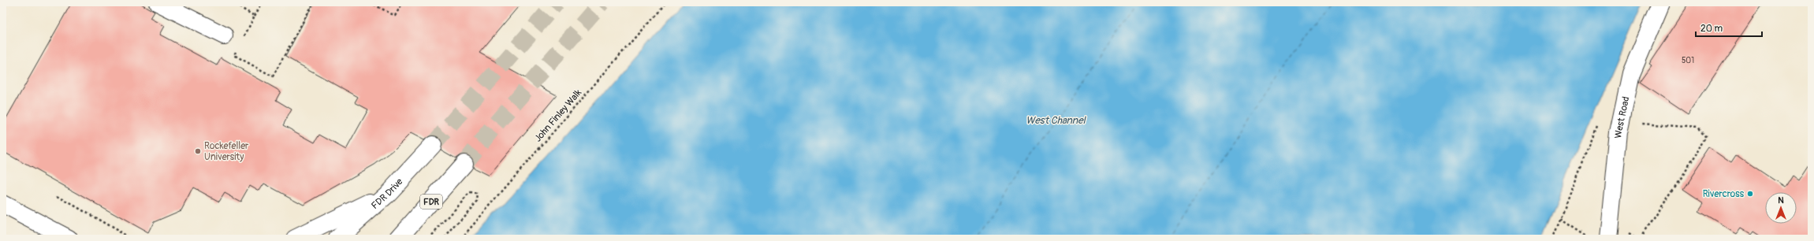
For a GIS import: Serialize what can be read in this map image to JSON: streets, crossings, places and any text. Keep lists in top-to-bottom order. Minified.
{"streets":{"main road":["West Road","FDR Drive","FDR"],"path":["John Finley Walk"]},"water":["West Channel"],"places":["Rockefeller University","Rivercross"],"house_numbers":["501"],"scale_bar":"20 m","north":"top"}
